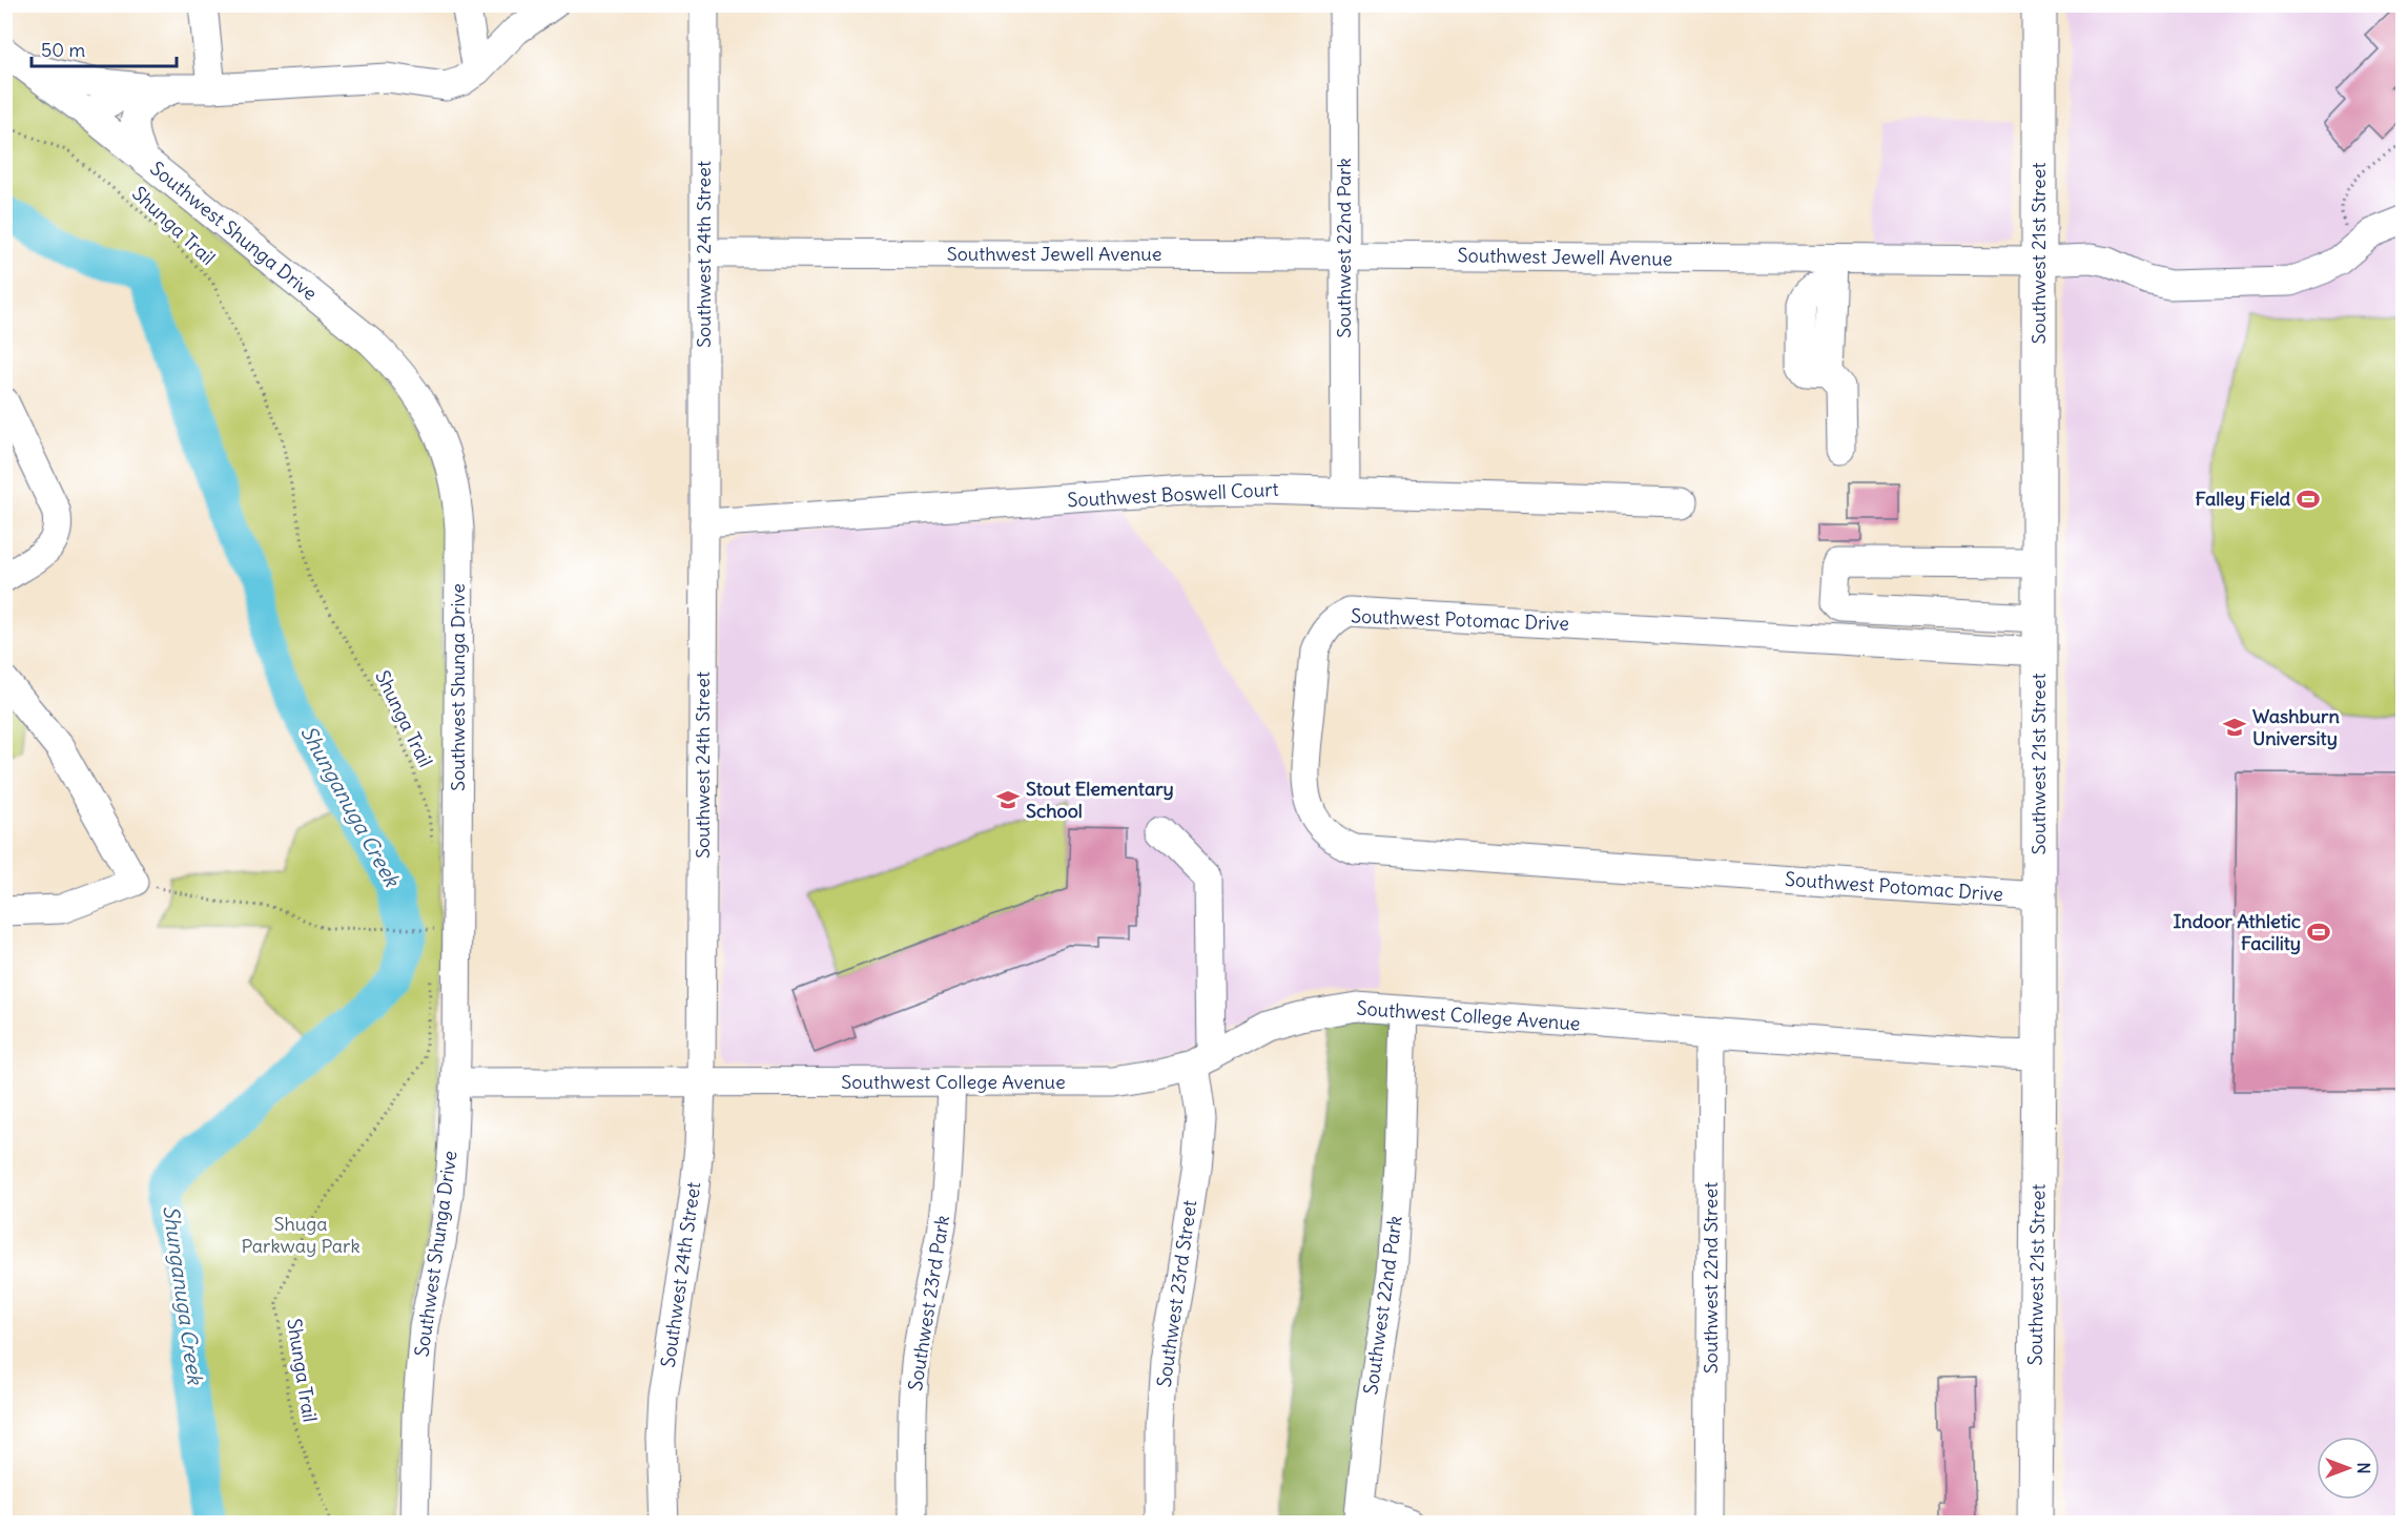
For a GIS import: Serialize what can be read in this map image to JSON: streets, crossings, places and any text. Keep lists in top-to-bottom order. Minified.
{"streets":{"main road":["Southwest 21st Street"],"street":["Southwest Shunga Drive","Southwest 22nd Park","Southwest 24th Street","Southwest Jewell Avenue","Southwest Boswell Court","Southwest Potomac Drive","Southwest College Avenue","Southwest 22nd Street","Southwest 23rd Street","Southwest 23rd Park"],"path":["Shunga Trail"]},"crossings":[["Southwest Shunga Drive","Southwest College Avenue"],["Southwest 22nd Park","Southwest Jewell Avenue"],["Southwest 22nd Park","Southwest Boswell Court"],["Southwest 22nd Park","Southwest College Avenue"],["Southwest 21st Street","Southwest Jewell Avenue"],["Southwest 21st Street","Southwest Potomac Drive"],["Southwest 21st Street","Southwest College Avenue"],["Southwest 24th Street","Southwest Jewell Avenue"],["Southwest 24th Street","Southwest Boswell Court"],["Southwest 24th Street","Southwest College Avenue"],["Southwest College Avenue","Southwest 22nd Street"],["Southwest College Avenue","Southwest 23rd Street"],["Southwest College Avenue","Southwest 23rd Park"]],"water":["Shunganuga Creek"],"parks":["Shuga Parkway Park"],"places":{"sports":["Falley Field","Indoor Athletic Facility"],"school or university":["Washburn University","Stout Elementary School"]},"scale_bar":"50 m","north":"right"}
